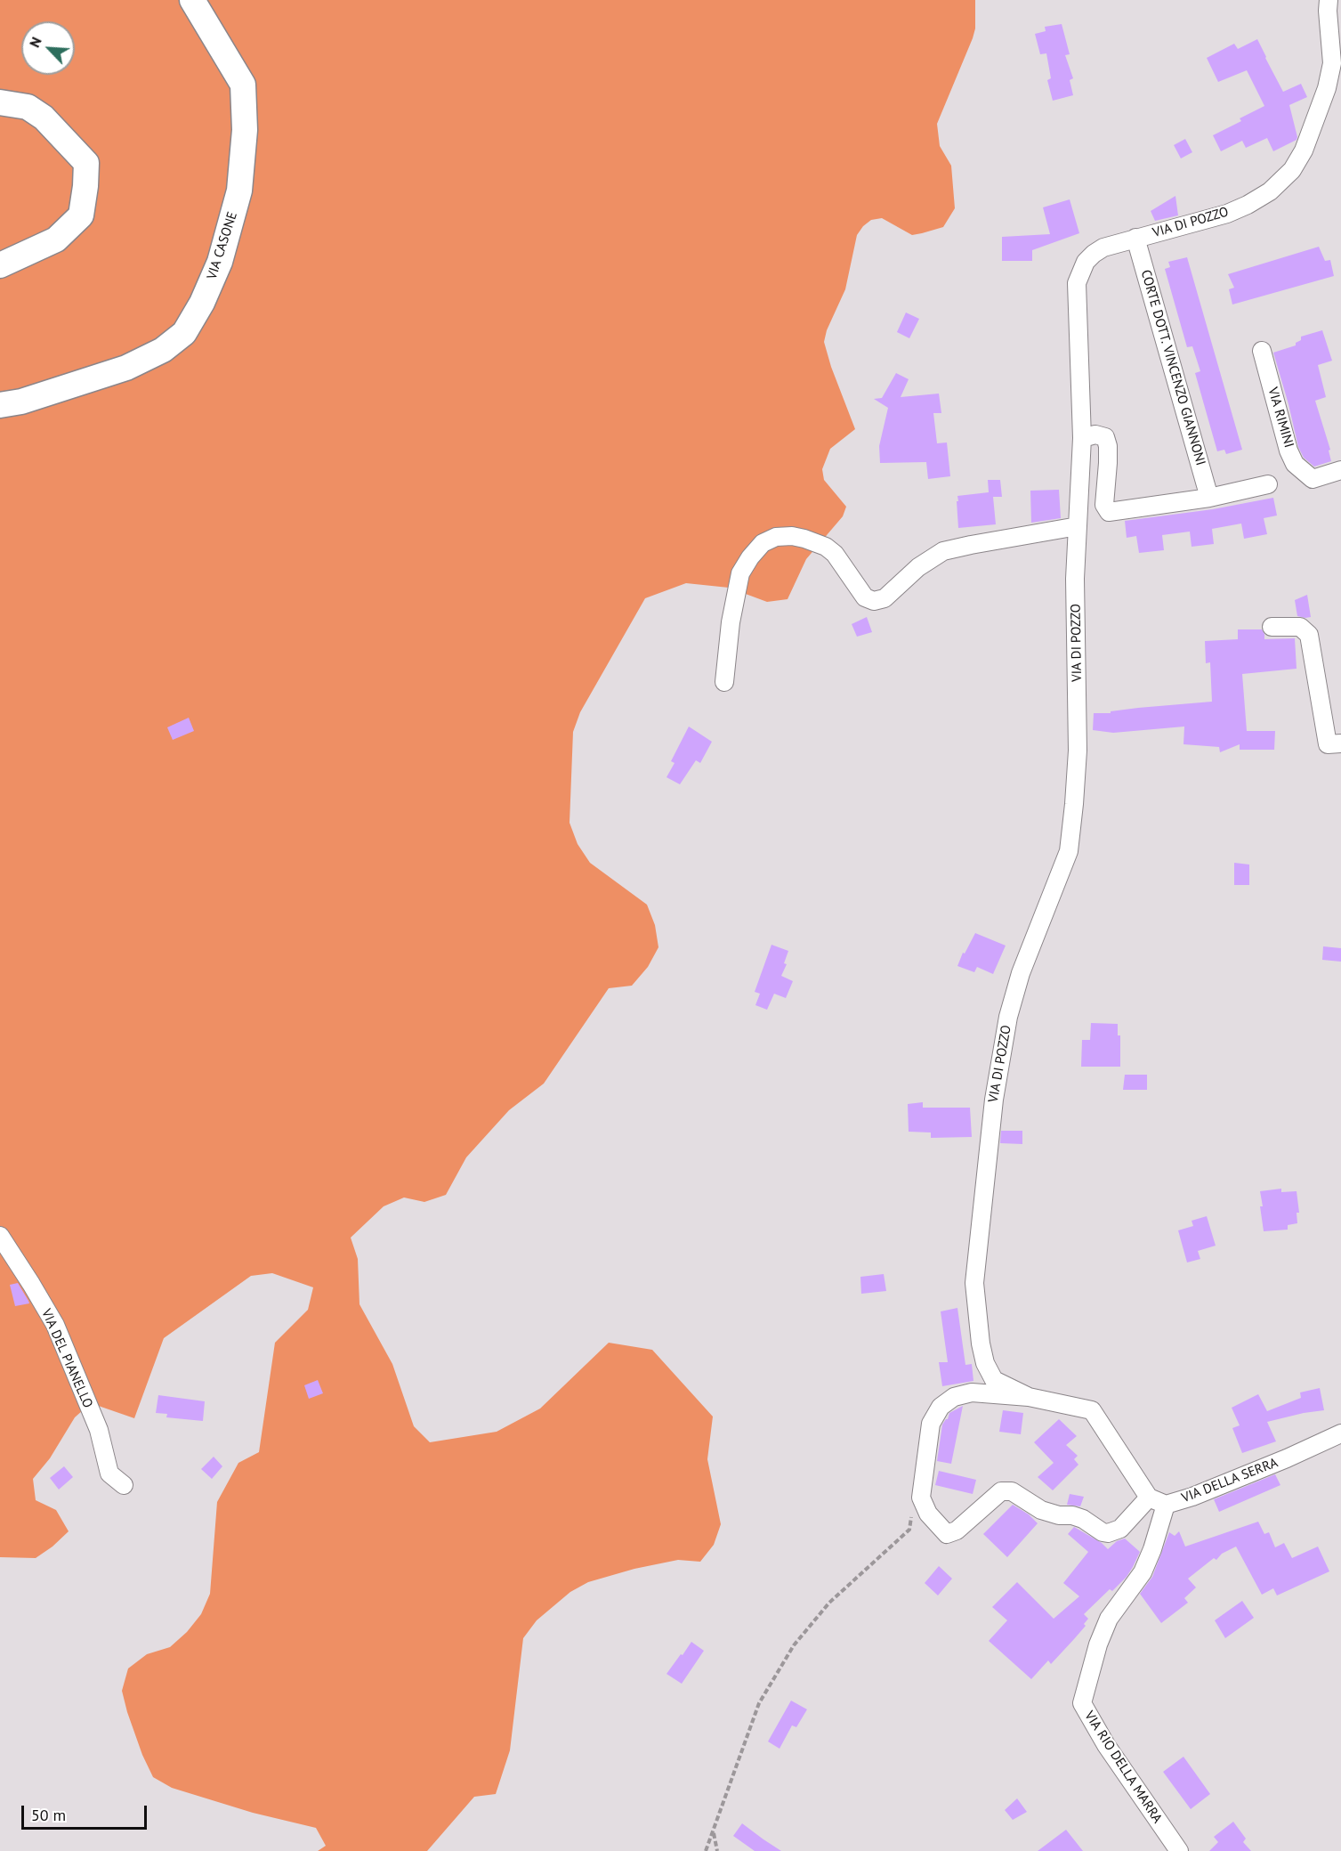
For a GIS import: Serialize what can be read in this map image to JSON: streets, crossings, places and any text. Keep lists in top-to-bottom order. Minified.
{"streets":{"street":["VIA DI POZZO","VIA CASONE","CORTE DOTT. VINCENZO GIANNONI","VIA RIMINI","VIA DEL PIANELLO","VIA DELLA SERRA","VIA RIO DELLA MARRA"]},"crossings":[["VIA DI POZZO","CORTE DOTT. VINCENZO GIANNONI"],["VIA DELLA SERRA","VIA RIO DELLA MARRA"]],"scale_bar":"50 m","north":"top left"}
